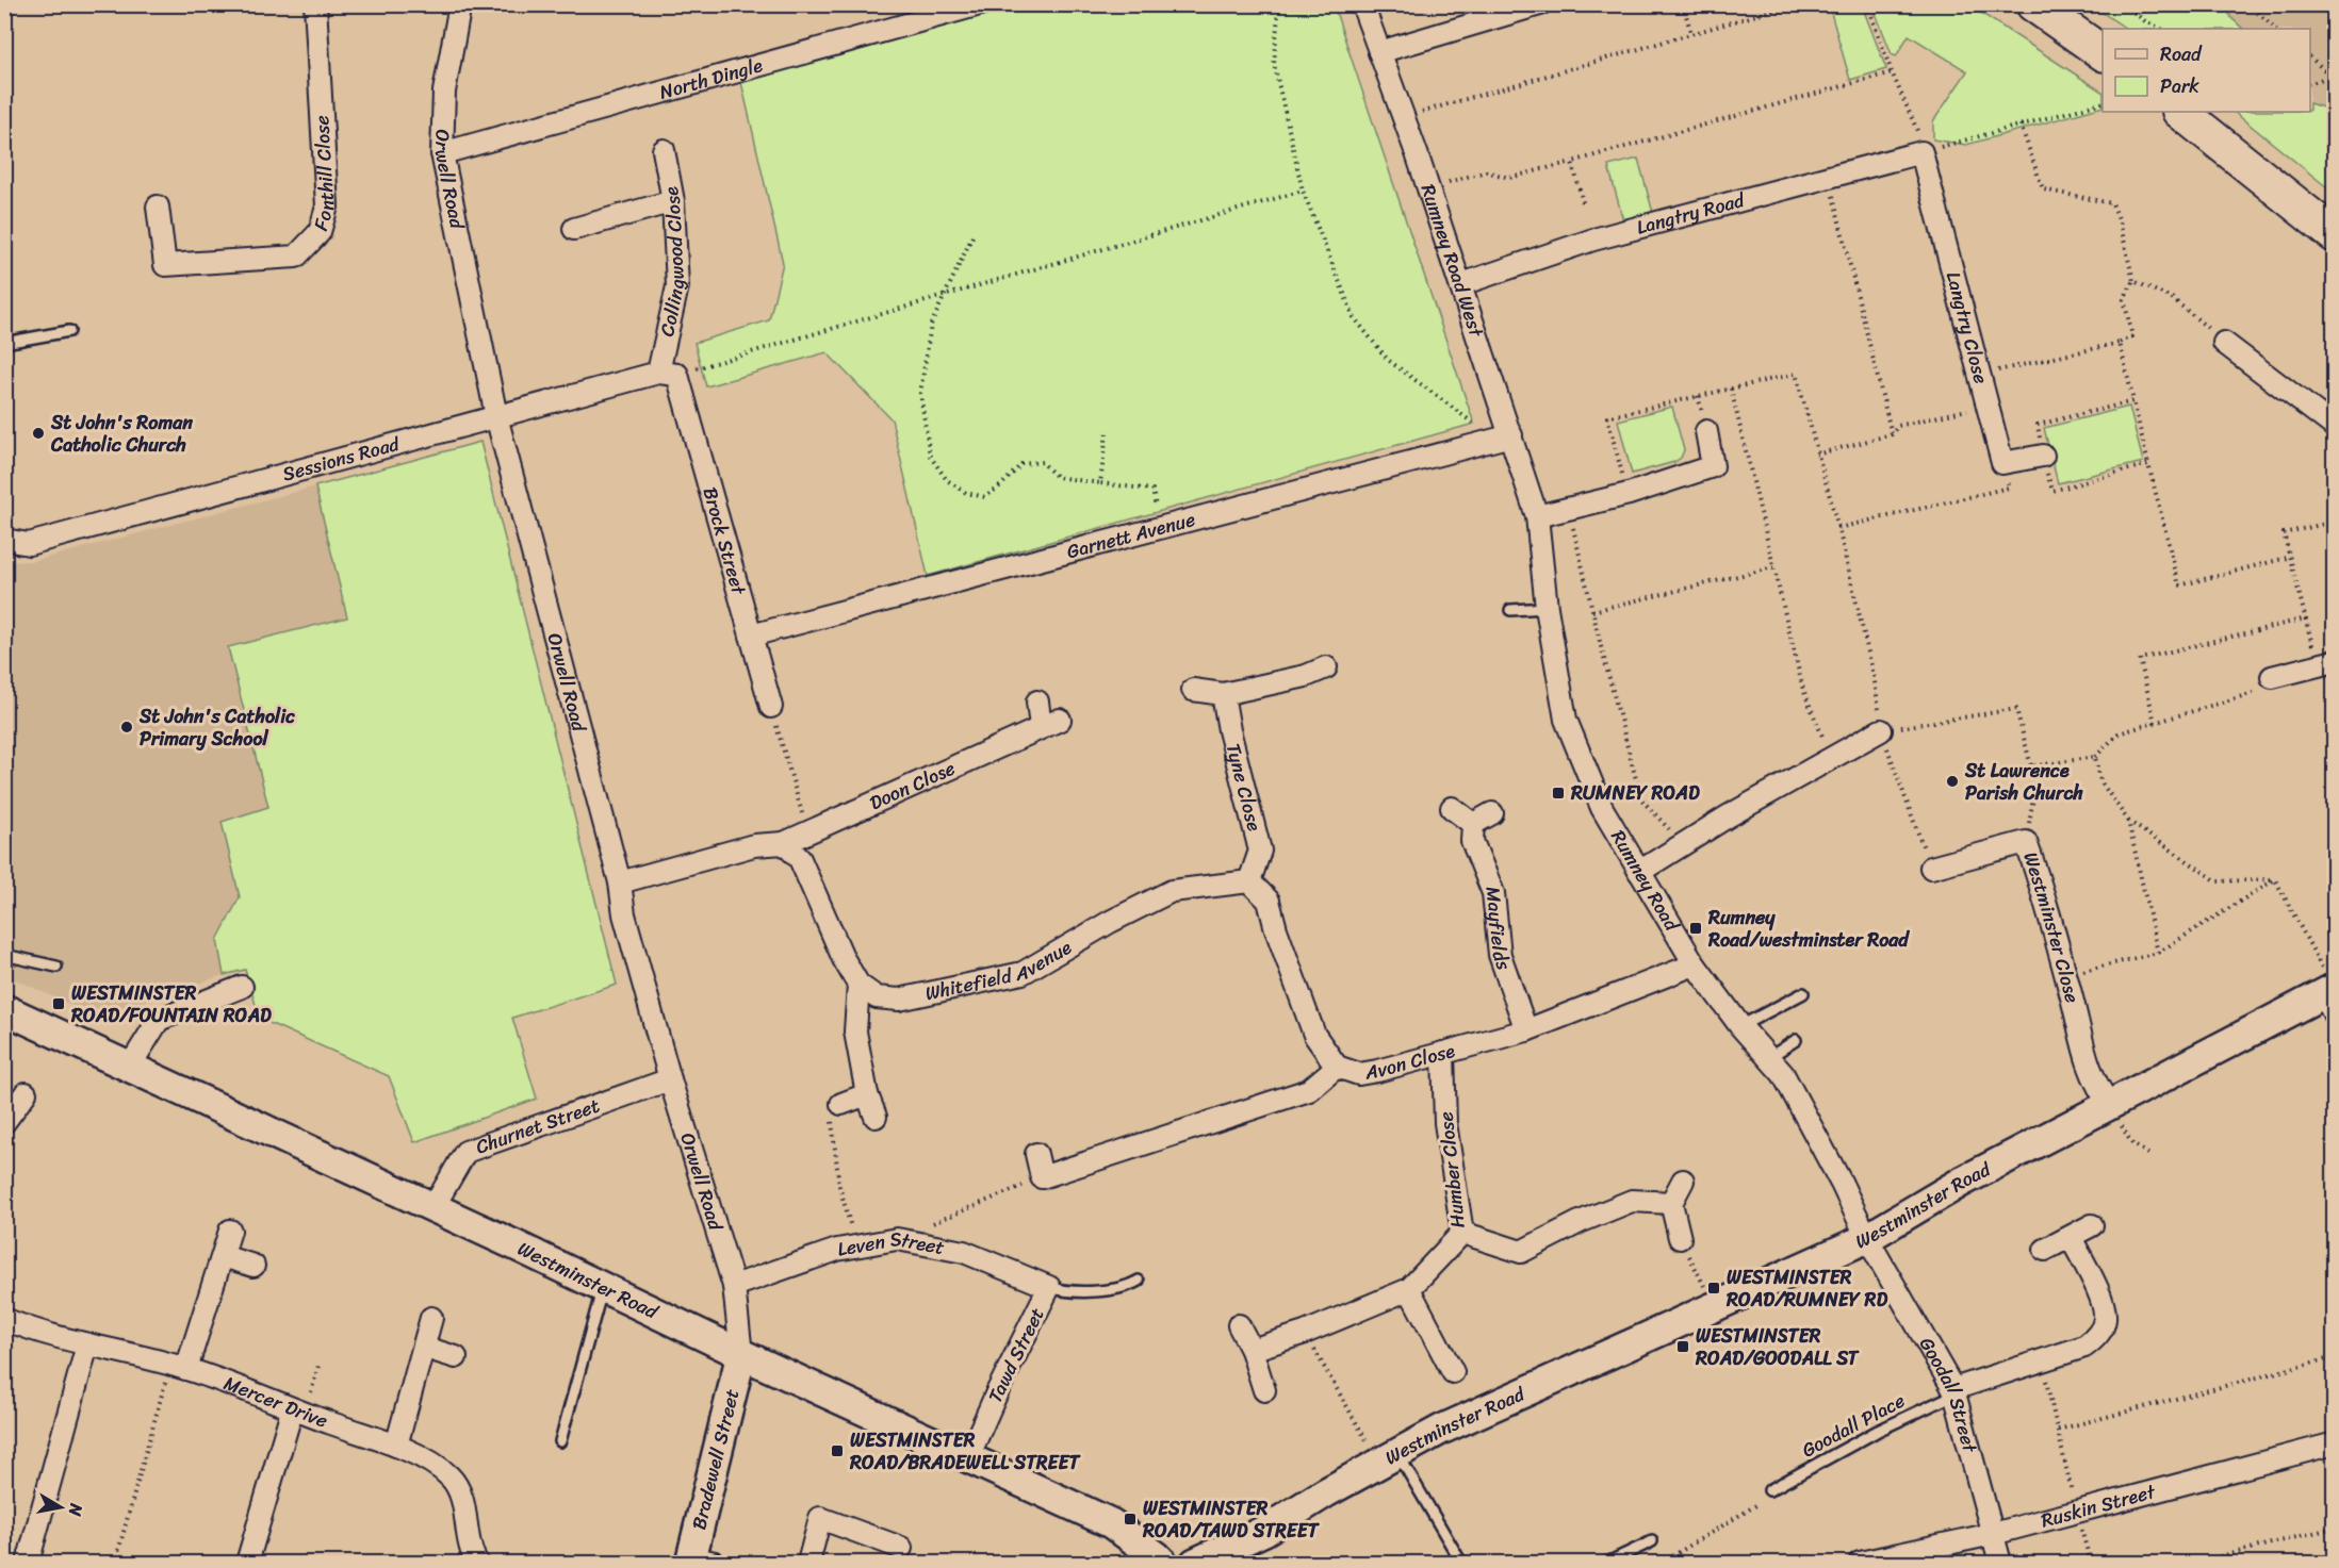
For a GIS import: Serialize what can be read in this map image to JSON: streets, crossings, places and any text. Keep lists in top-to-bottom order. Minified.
{"streets":{"street":["North Dingle","Fonthill Close","Orwell Road","Langtry Road","Rumney Road West","Collingwood Close","Langtry Close","Sessions Road","Garnett Avenue","Brock Street","Doon Close","Tyne Close","Rumney Road","Mayfields","Westminster Close","Whitefield Avenue","Avon Close","Churnet Street","Humber Close","Westminster Road","Leven Street","Tawd Street","Goodall Street","Mercer Drive","Bradewell Street","Ruskin Street"],"lane":["Goodall Place"]},"crossings":[["North Dingle","Orwell Road"],["Orwell Road","Sessions Road"],["Orwell Road","Churnet Street"],["Orwell Road","Westminster Road"],["Orwell Road","Leven Street"],["Orwell Road","Bradewell Street"],["Langtry Road","Rumney Road West"],["Langtry Road","Langtry Close"],["Rumney Road West","Garnett Avenue"],["Rumney Road West","Rumney Road"],["Collingwood Close","Sessions Road"],["Collingwood Close","Brock Street"],["Sessions Road","Brock Street"],["Garnett Avenue","Brock Street"],["Tyne Close","Whitefield Avenue"],["Rumney Road","Avon Close"],["Rumney Road","Westminster Road"],["Rumney Road","Goodall Street"],["Mayfields","Avon Close"],["Westminster Close","Westminster Road"],["Avon Close","Humber Close"],["Churnet Street","Westminster Road"],["Westminster Road","Tawd Street"],["Westminster Road","Goodall Street"],["Westminster Road","Bradewell Street"],["Leven Street","Tawd Street"],["Goodall Street","Goodall Place"],["Goodall Street","Ruskin Street"]],"places":{"other":["St John's Roman Catholic Church","St John's Catholic Primary School","St Lawrence Parish Church"],"transit":["RUMNEY ROAD","Rumney Road/westminster Road","WESTMINSTER ROAD/FOUNTAIN ROAD","WESTMINSTER ROAD/RUMNEY RD","WESTMINSTER ROAD/GOODALL ST","WESTMINSTER ROAD/BRADEWELL STREET","WESTMINSTER ROAD/TAWD STREET"]},"legend":["Road","Park"],"north":"right"}
